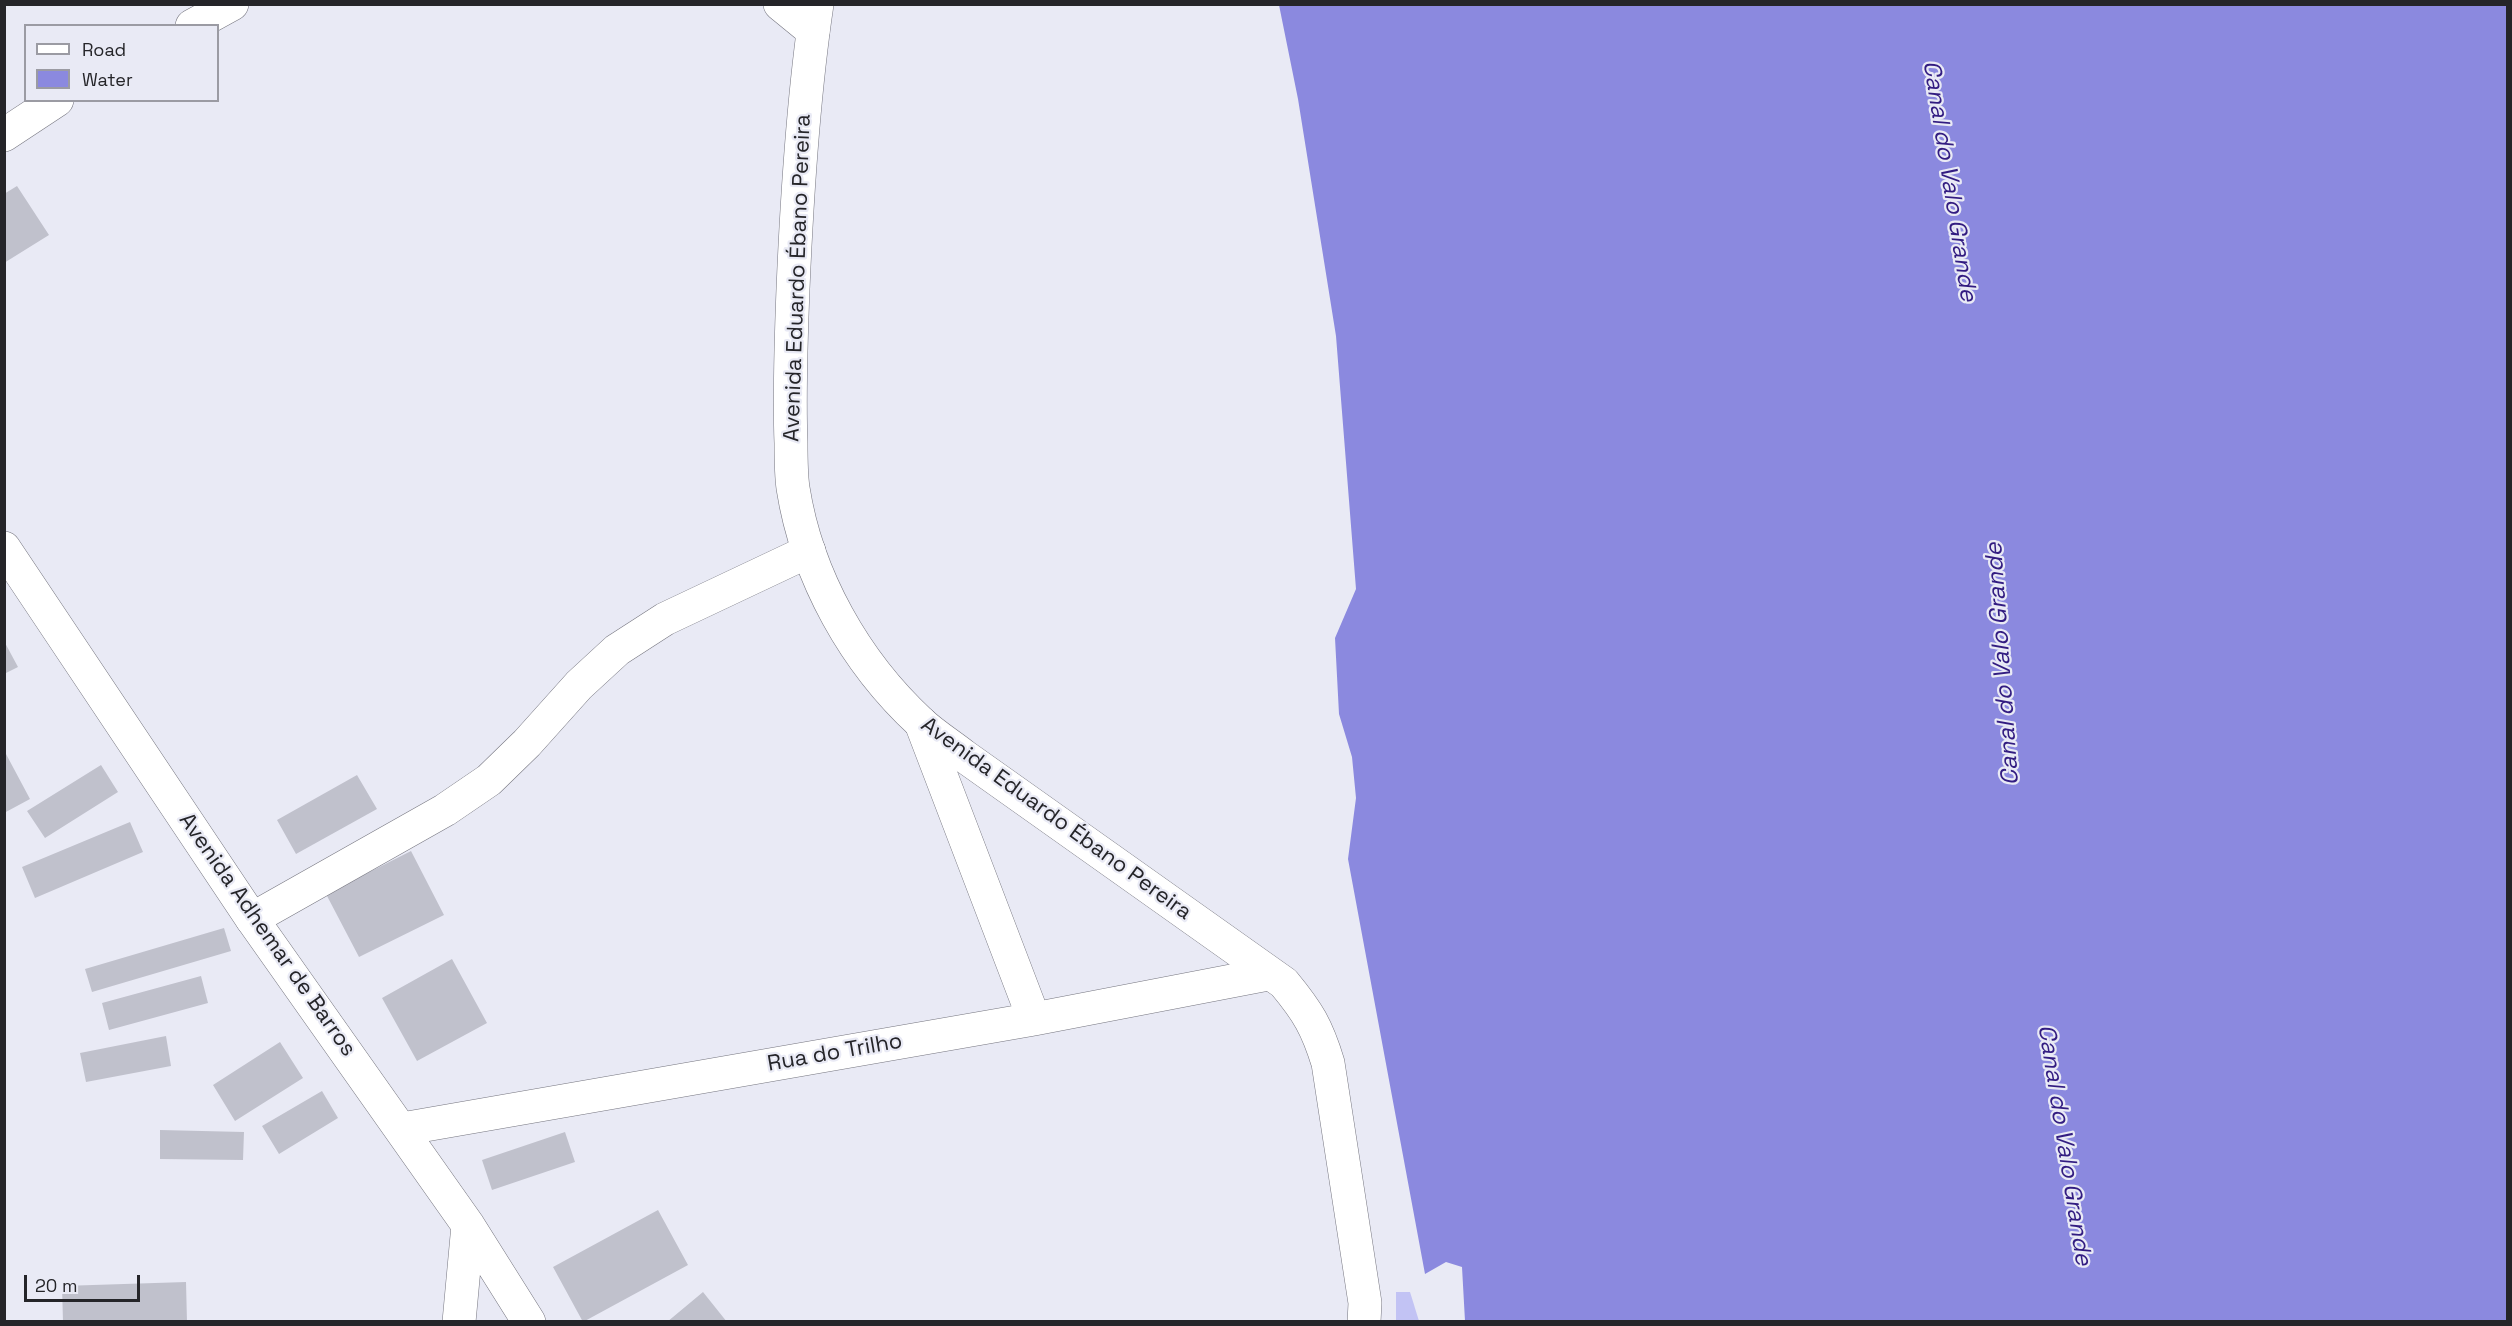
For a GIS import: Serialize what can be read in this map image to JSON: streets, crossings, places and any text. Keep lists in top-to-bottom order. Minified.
{"streets":{"main road":["Avenida Eduardo Ébano Pereira","Avenida Adhemar de Barros","Rua do Trilho"]},"crossings":[["Avenida Eduardo Ébano Pereira","Rua do Trilho"],["Avenida Adhemar de Barros","Rua do Trilho"]],"water":["Canal do Valo Grande"],"legend":["Road","Water"],"scale_bar":"20 m"}
